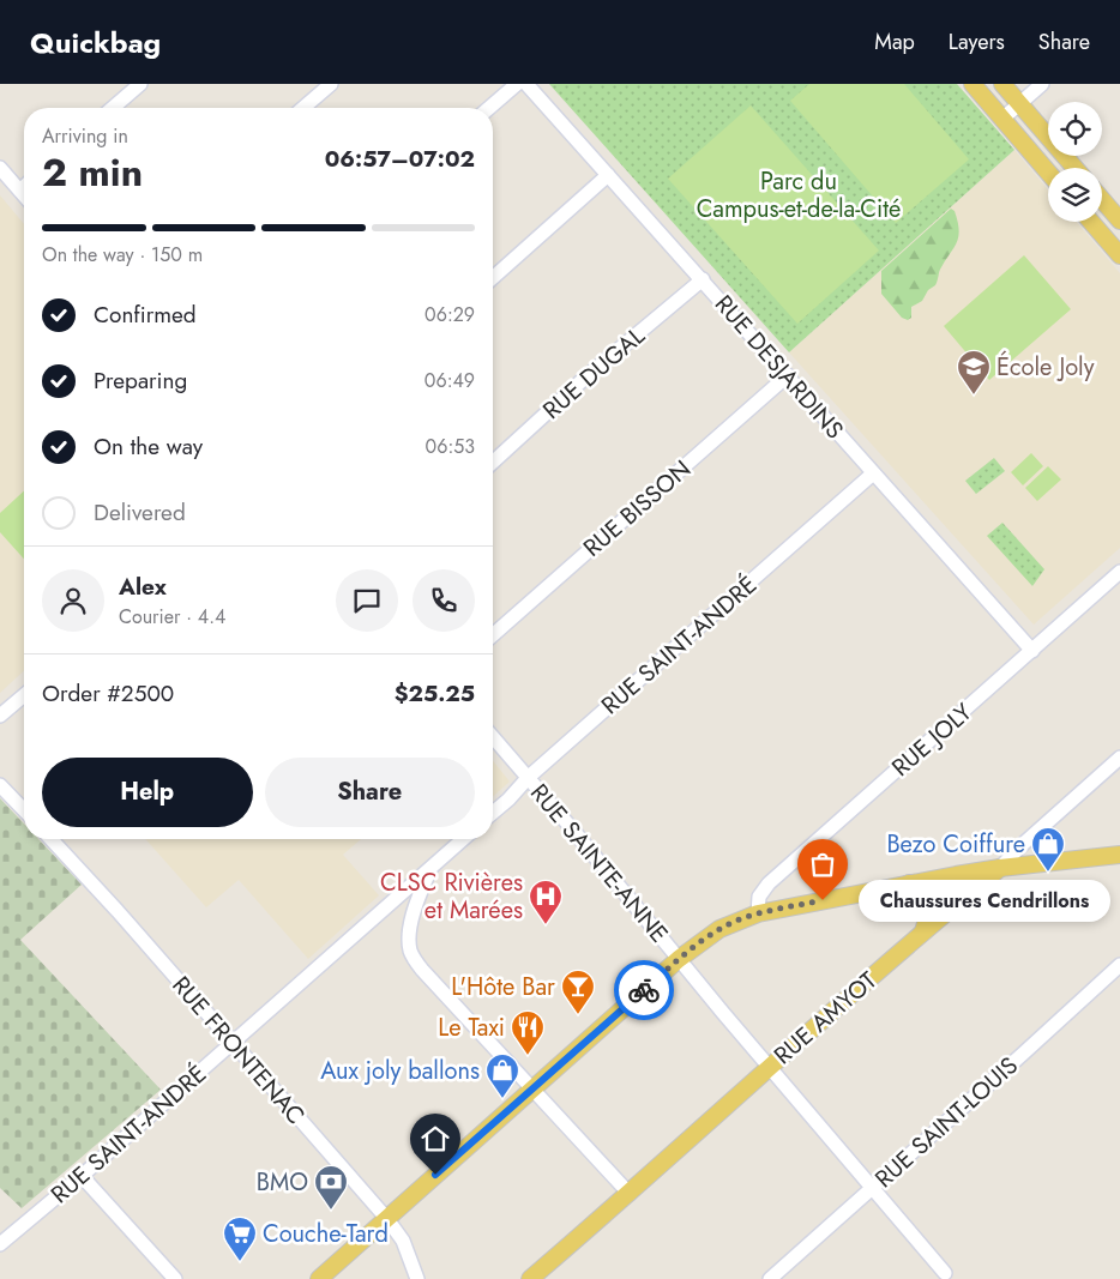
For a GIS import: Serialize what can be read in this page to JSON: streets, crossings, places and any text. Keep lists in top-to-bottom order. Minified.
{"streets":{"main road":["RUE AMYOT"],"street":["RUE DESJARDINS","RUE DUGAL","RUE BISSON","RUE SAINT-ANDRÉ","RUE JOLY","RUE SAINTE-ANNE","RUE FRONTENAC","RUE SAINT-LOUIS"]},"crossings":[["RUE DESJARDINS","RUE DUGAL"],["RUE DESJARDINS","RUE BISSON"],["RUE DESJARDINS","RUE SAINT-ANDRÉ"],["RUE DESJARDINS","RUE JOLY"],["RUE SAINT-ANDRÉ","RUE SAINTE-ANNE"],["RUE SAINT-ANDRÉ","RUE FRONTENAC"],["RUE SAINTE-ANNE","RUE AMYOT"],["RUE SAINTE-ANNE","RUE SAINT-LOUIS"]],"parks":["Parc du Campus-et-de-la-Cité"],"places":{"school or university":["École Joly"],"shop":["Bezo Coiffure","Aux joly ballons"],"other":["Chaussures Cendrillons"],"hospital":["CLSC Rivières et Marées"],"bar":["L'Hôte Bar"],"restaurant":["Le Taxi"],"bank":["BMO"],"supermarket":["Couche-Tard"]},"page":{"header":"Quickbag","nav":["Map","Layers","Share"],"heading":["2 min","Arriving in","06:57–07:02"],"panel":["Alex","Courier · 4.4","Order #2500","$25.25"],"bar":"On the way · 150 m","list":[["Confirmed","06:29"],["Preparing","06:49"],["On the way","06:53"],"Delivered"],"buttons":["Help","Share"],"bubble":"Chaussures Cendrillons"}}
